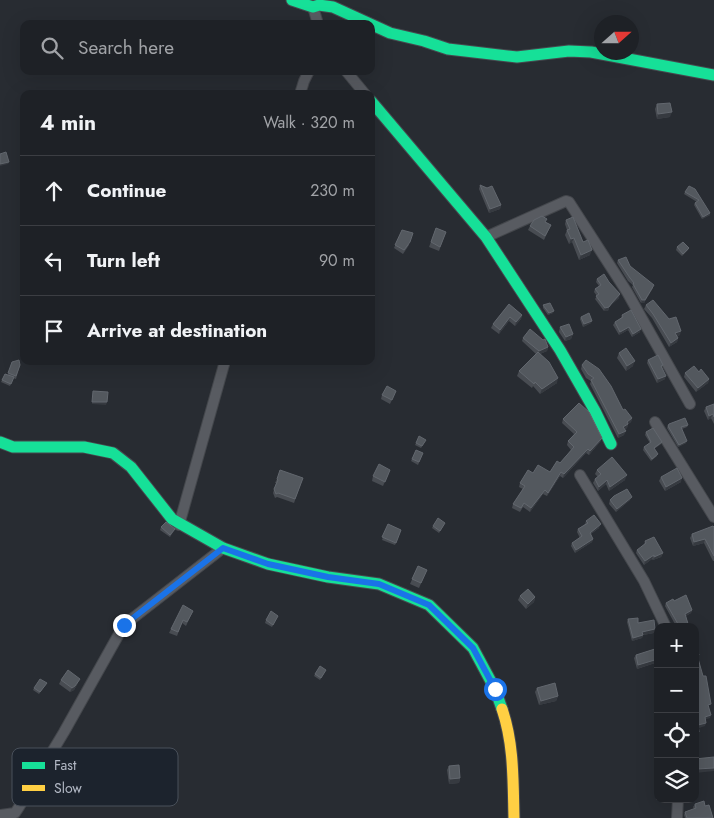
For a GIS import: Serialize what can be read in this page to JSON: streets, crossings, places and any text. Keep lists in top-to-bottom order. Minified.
{"legend":["Fast","Slow"],"north":"right","page":{"search":"Search here","heading":["4 min","Walk · 320 m"],"list":[["Continue","230 m"],["Turn left","90 m"],"Arrive at destination"],"map_buttons":["+","−"]}}
